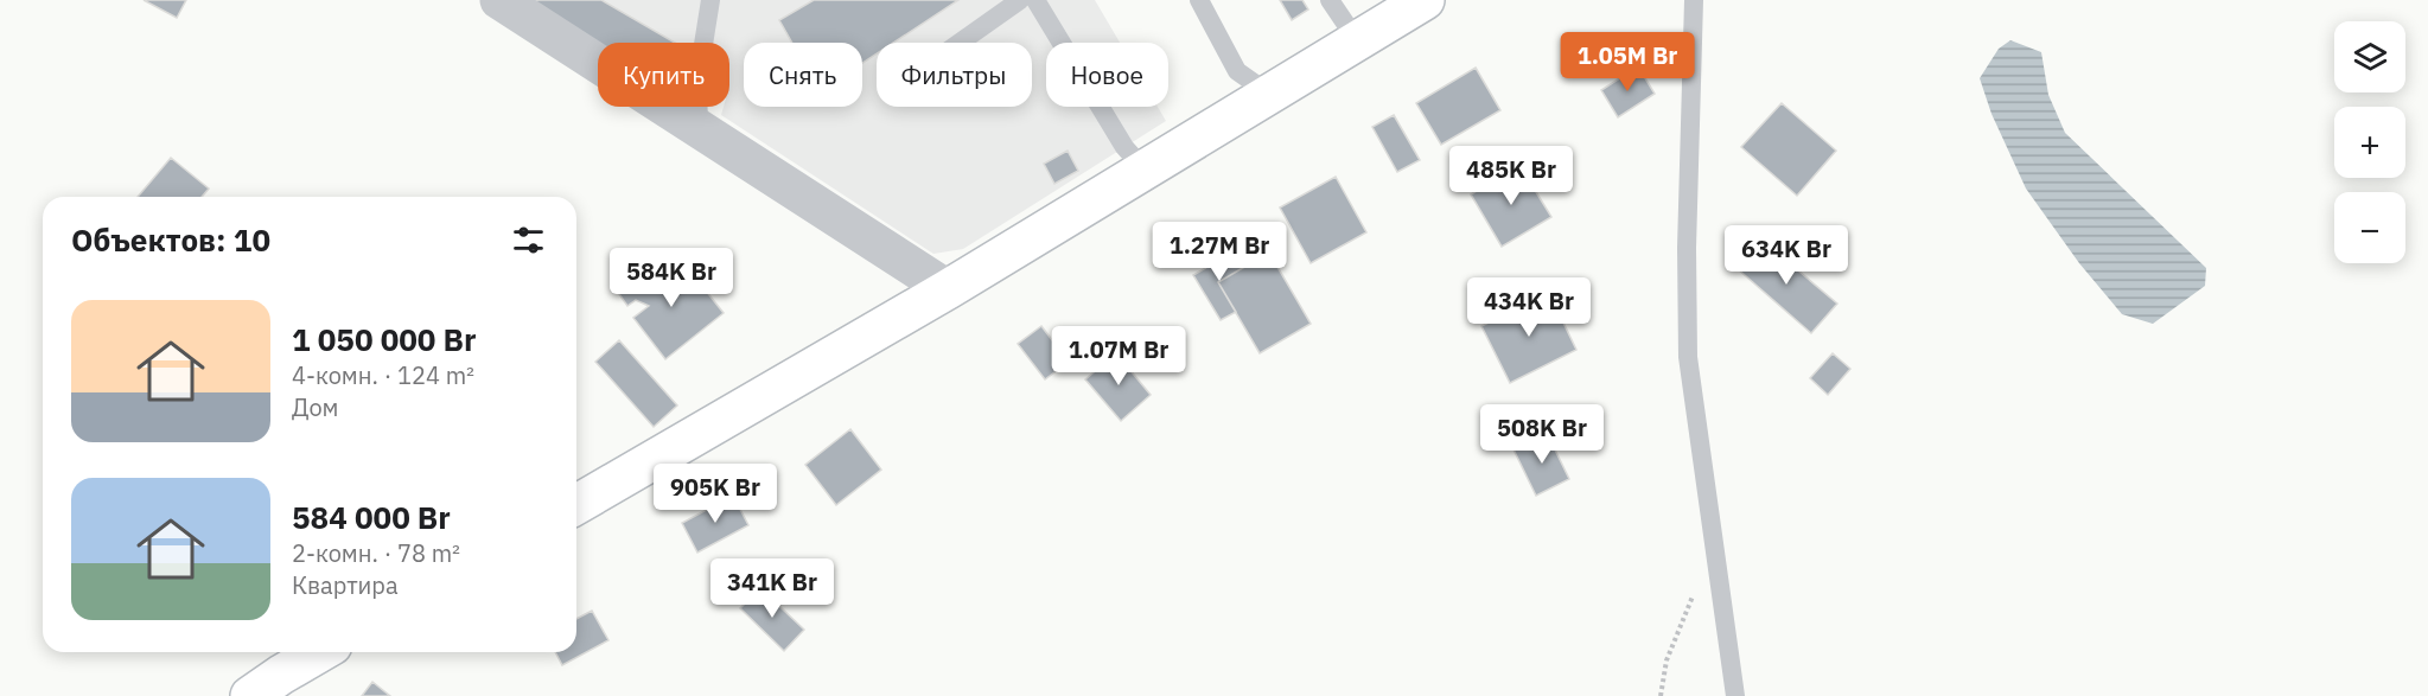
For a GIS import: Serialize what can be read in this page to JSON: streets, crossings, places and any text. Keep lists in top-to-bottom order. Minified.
{"page":{"map_buttons":["+","−"],"price":["1.05M Br","485K Br","1.27M Br","634K Br","584K Br","434K Br","1.07M Br","508K Br","905K Br","341K Br"],"chip":["Купить","Снять","Фильтры","Новое"],"heading":"Объектов: 10","list":[{"name":"1 050 000 Br","note":"4-комн. · 124 m² · Дом"},{"name":"584 000 Br","note":"2-комн. · 78 m² · Квартира"}]}}
